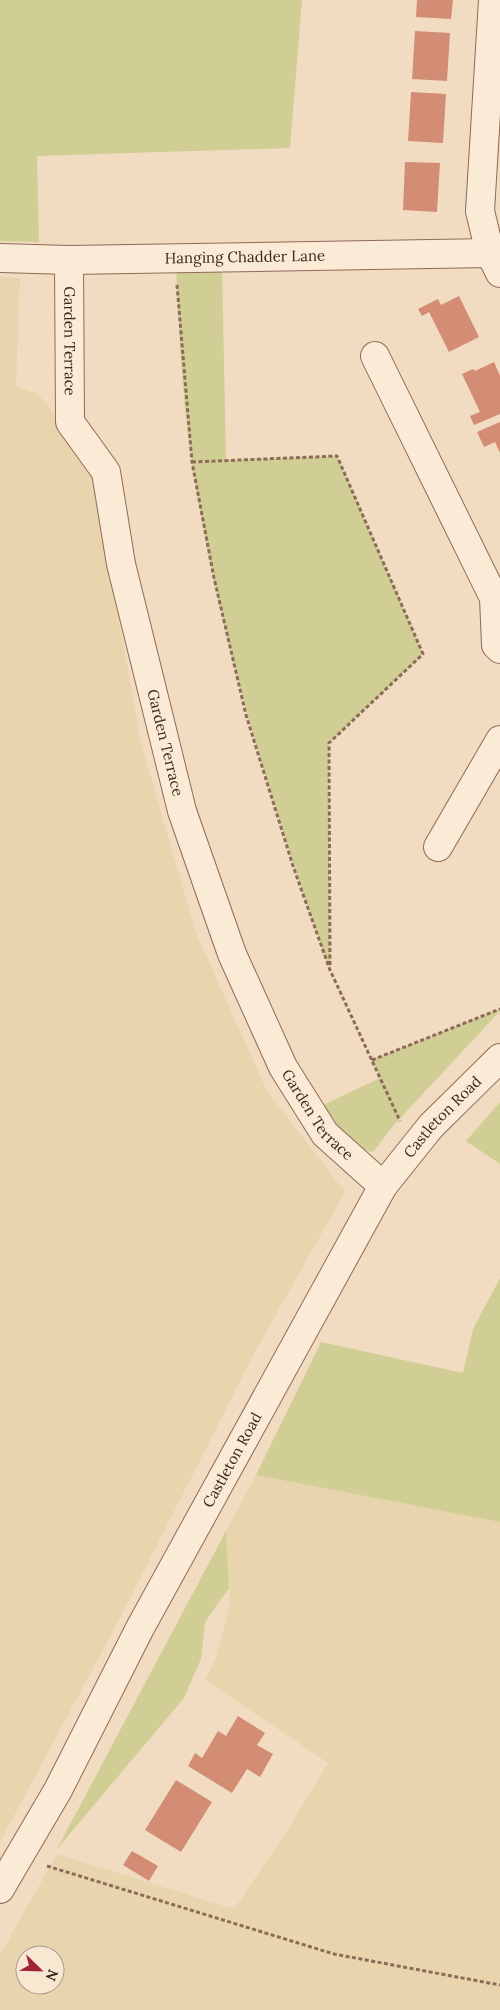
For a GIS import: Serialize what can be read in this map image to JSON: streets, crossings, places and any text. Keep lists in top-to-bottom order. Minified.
{"streets":{"street":["Hanging Chadder Lane","Garden Terrace","Castleton Road"]},"crossings":[["Hanging Chadder Lane","Garden Terrace"],["Garden Terrace","Castleton Road"]],"north":"bottom right"}
